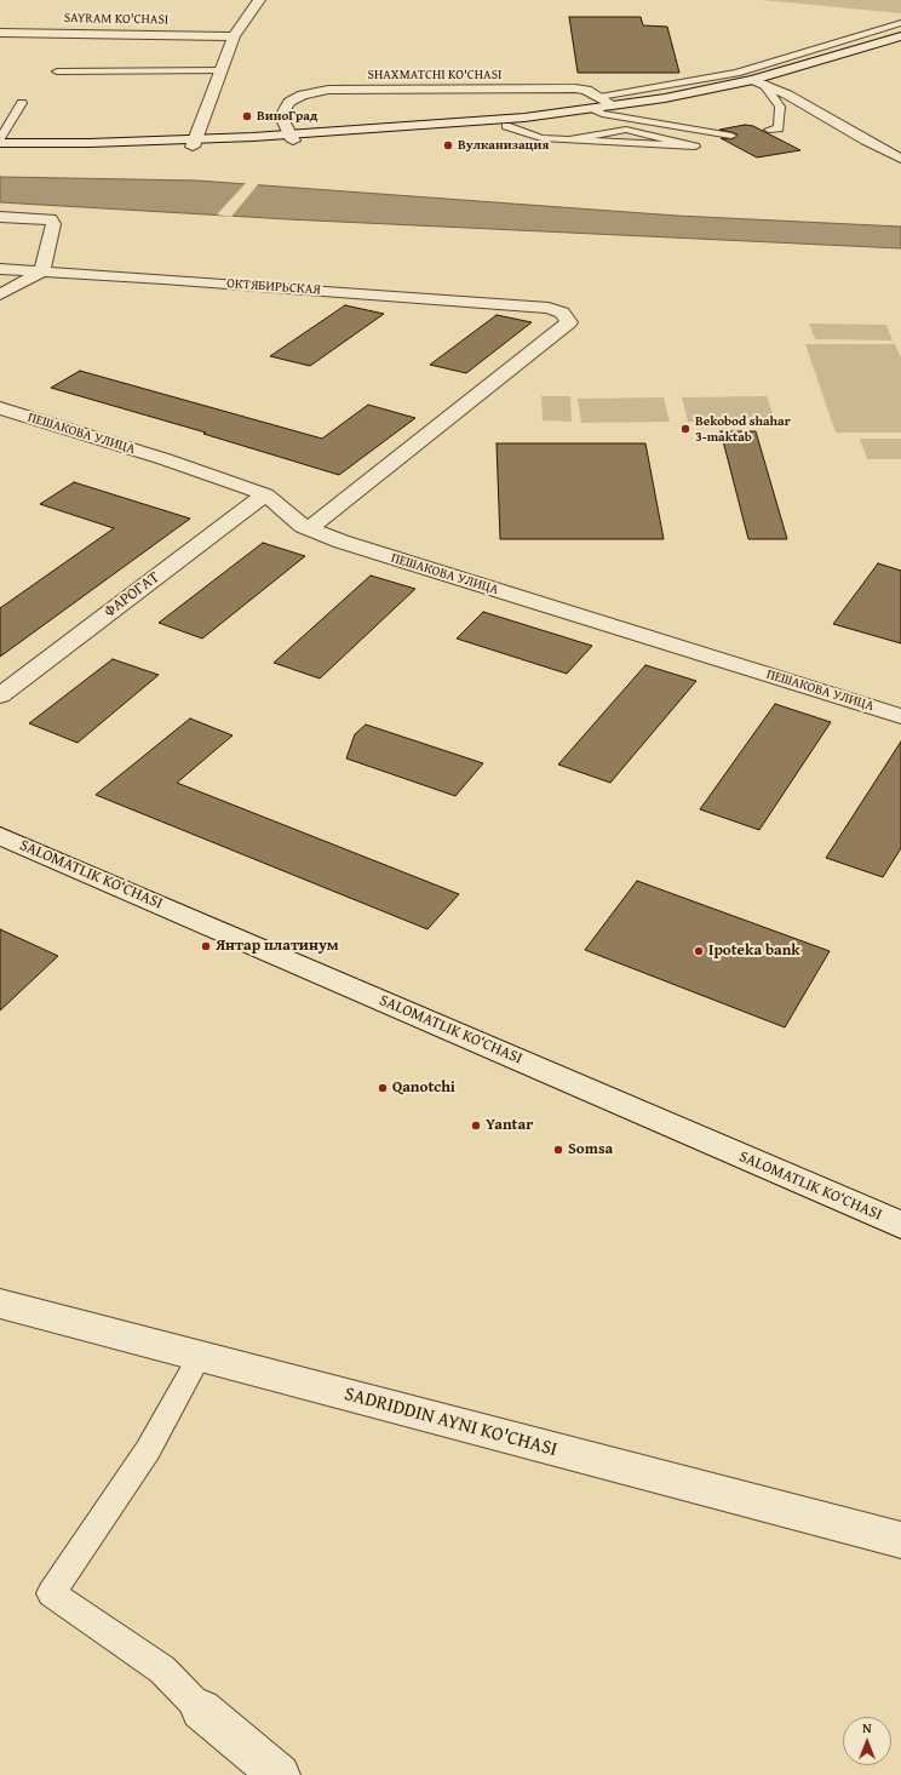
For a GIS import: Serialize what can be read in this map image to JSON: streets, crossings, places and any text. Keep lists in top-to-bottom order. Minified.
{"streets":{"street":["SAYRAM KO'CHASI","SHAXMATCHI KO'CHASI","ОКТЯБИРЬСКАЯ","ПЕШАКОВА УЛИЦА","ФАРОГАТ","SALOMATLIK KO‘CHASI","SADRIDDIN AYNI KO'CHASI"]},"crossings":[["ОКТЯБИРЬСКАЯ","ПЕШАКОВА УЛИЦА"],["ПЕШАКОВА УЛИЦА","ФАРОГАТ"]],"places":["ВиноГрад","Вулканизация","Bekobod shahar 3-maktab","Янтар платинум","Ipoteka bank","Qanotchi","Yantar","Somsa"],"north":"top"}
